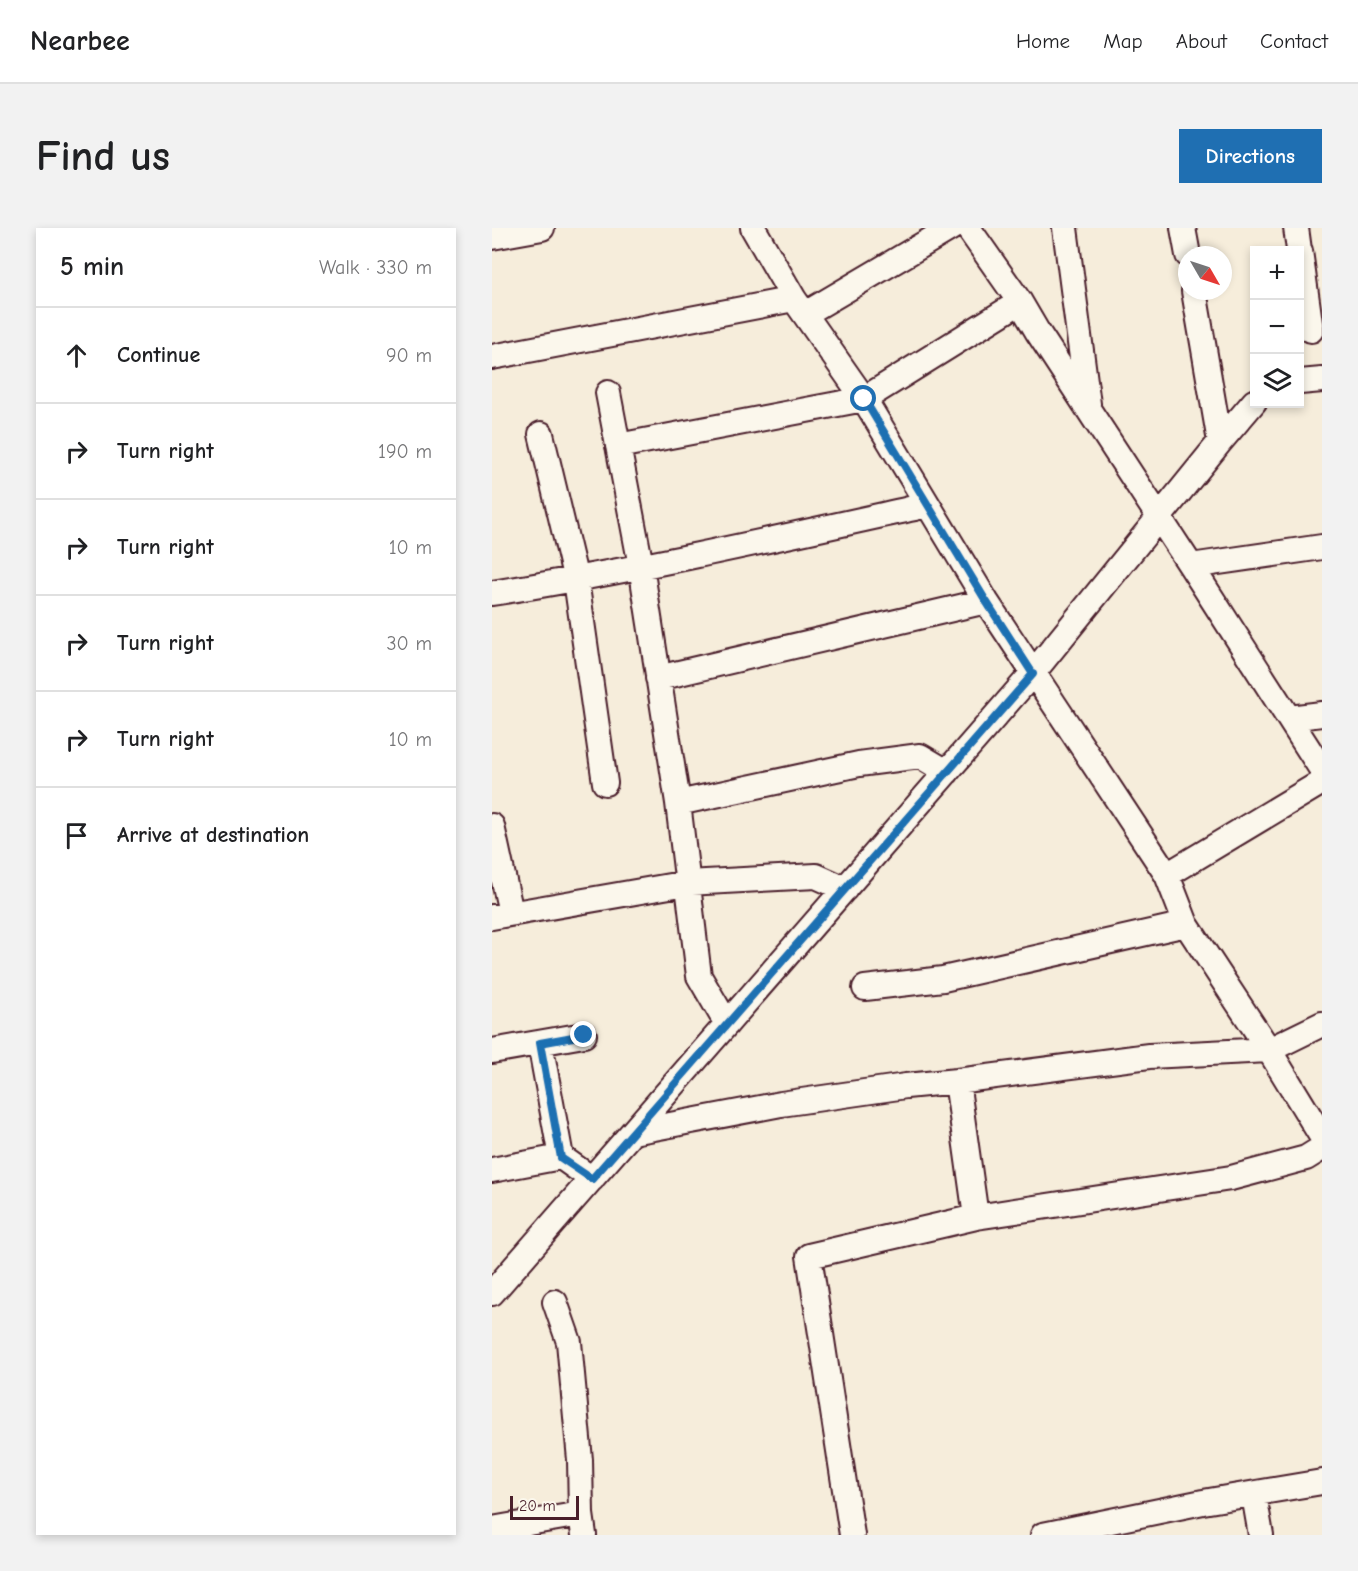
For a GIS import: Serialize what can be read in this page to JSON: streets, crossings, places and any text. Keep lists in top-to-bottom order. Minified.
{"scale_bar":"20 m","north":"bottom right","page":{"header":"Nearbee","nav":["Home","Map","About","Contact"],"buttons":"Directions","title":"Find us","heading":["5 min","Walk · 330 m"],"map_buttons":["+","−"],"list":[["Continue","90 m"],["Turn right","190 m"],["Turn right","10 m"],["Turn right","30 m"],["Turn right","10 m"],"Arrive at destination"],"scale":"20 m"}}
